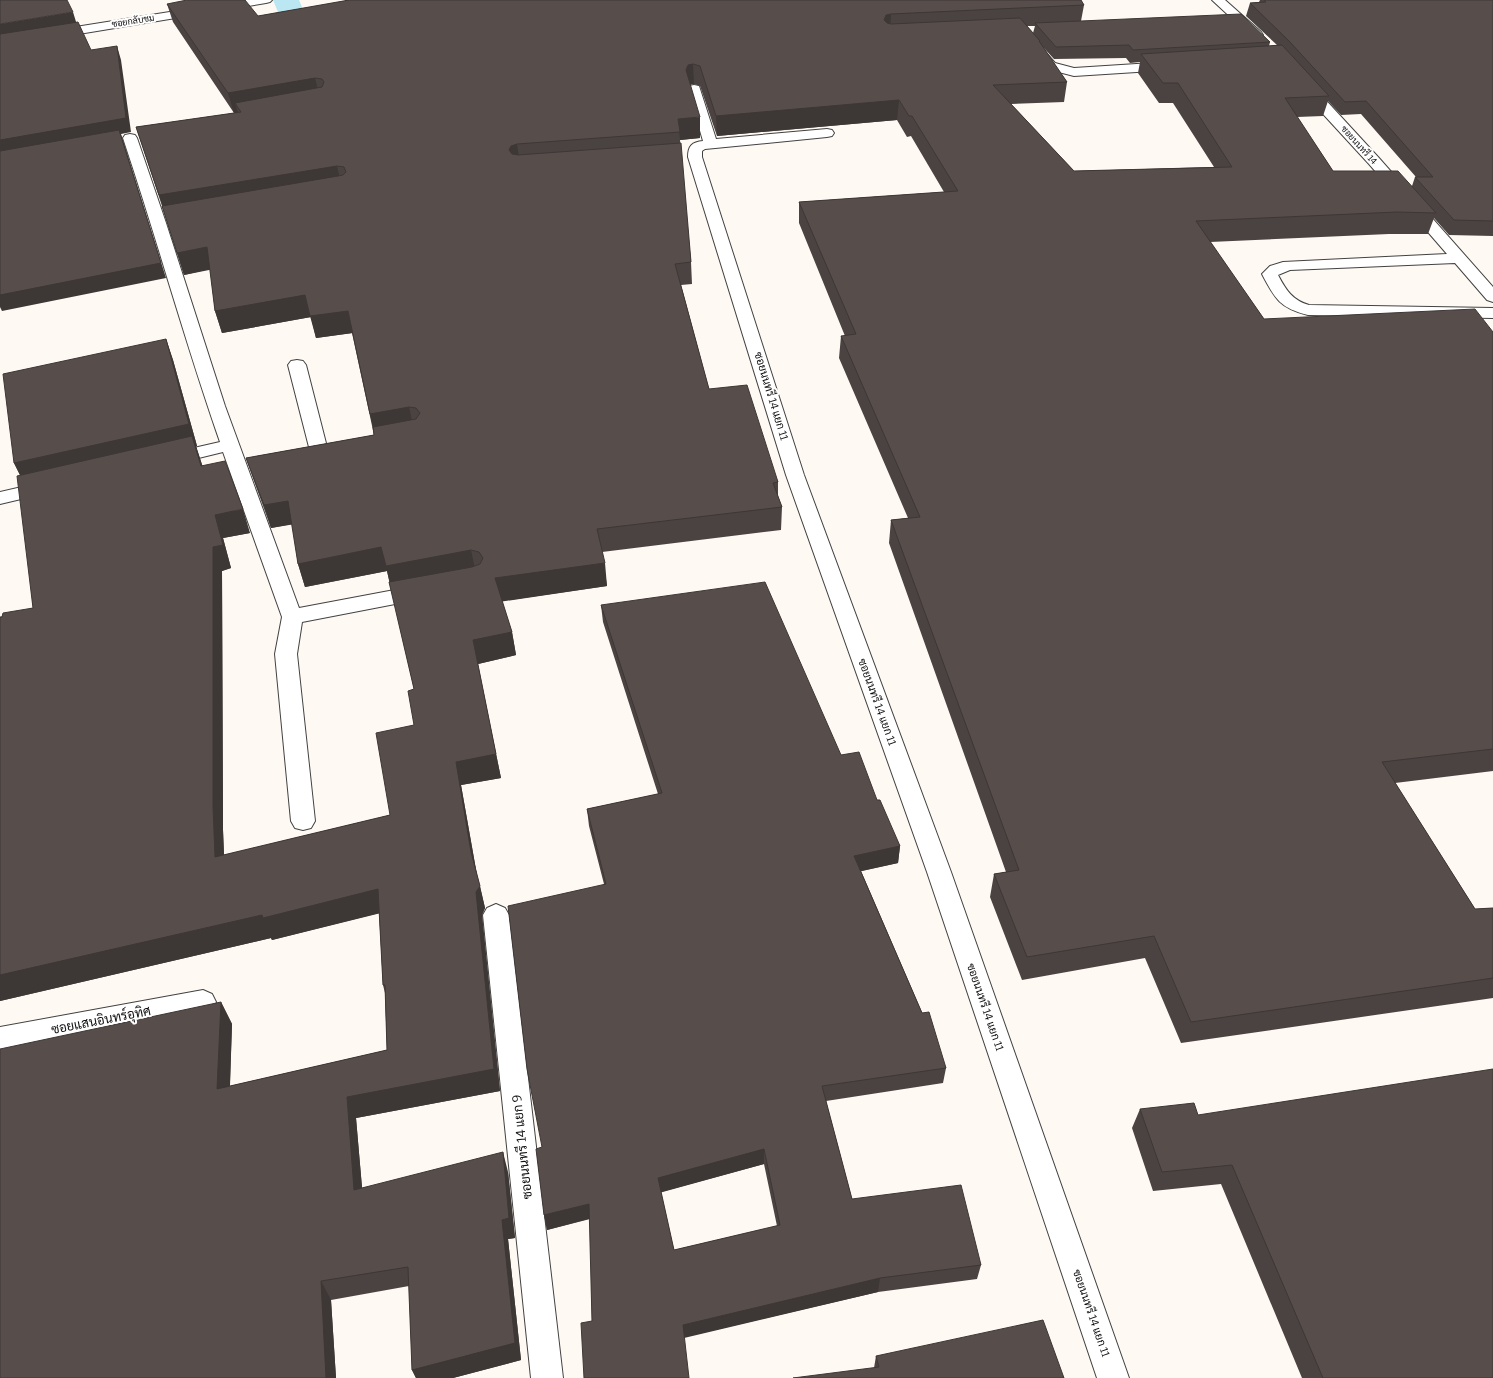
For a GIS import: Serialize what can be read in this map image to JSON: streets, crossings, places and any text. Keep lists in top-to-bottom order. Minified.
{"streets":{"street":["ซอยกลับชม","ซอยนนทรี 14","ซอยนนทรี 14 แยก 11","ซอยแสนอินทร์อุทิศ","ซอยนนทรี 14 แยก 9"]}}
